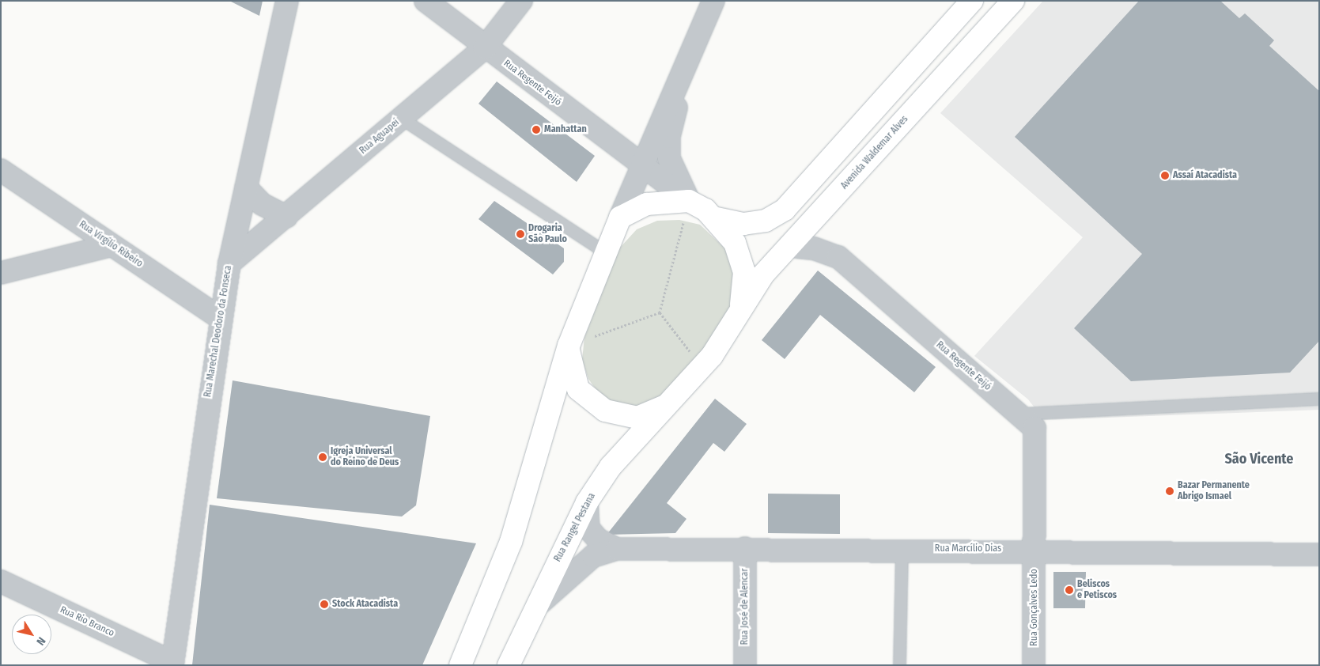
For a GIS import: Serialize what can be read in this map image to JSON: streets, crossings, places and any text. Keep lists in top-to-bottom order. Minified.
{"streets":{"main road":["Avenida Waldemar Alves","Rua Rangel Pestana"],"street":["Rua Regente Feijó","Rua Aguapeí","Rua Virgílio Ribeiro","Rua Marechal Deodoro da Fonseca","Rua Marcílio Dias","Rua José de Alencar","Rua Gonçalves Ledo","Rua Rio Branco"]},"crossings":[["Rua Regente Feijó","Rua Aguapeí"],["Rua Regente Feijó","Avenida Waldemar Alves"],["Rua Regente Feijó","Rua Marcílio Dias"],["Rua Regente Feijó","Rua Gonçalves Ledo"],["Rua Aguapeí","Rua Marechal Deodoro da Fonseca"],["Avenida Waldemar Alves","Rua Rangel Pestana"],["Rua Virgílio Ribeiro","Rua Marechal Deodoro da Fonseca"],["Rua Marechal Deodoro da Fonseca","Rua Rio Branco"],["Rua Rangel Pestana","Rua Marcílio Dias"],["Rua Marcílio Dias","Rua José de Alencar"],["Rua Marcílio Dias","Rua Gonçalves Ledo"]],"districts":["São Vicente"],"places":["Manhattan","Assaí Atacadista","Drogaria São Paulo","Igreja Universal do Reino de Deus","Bazar Permanente Abrigo Ismael","Beliscos e Petiscos","Stock Atacadista"],"north":"bottom right"}
